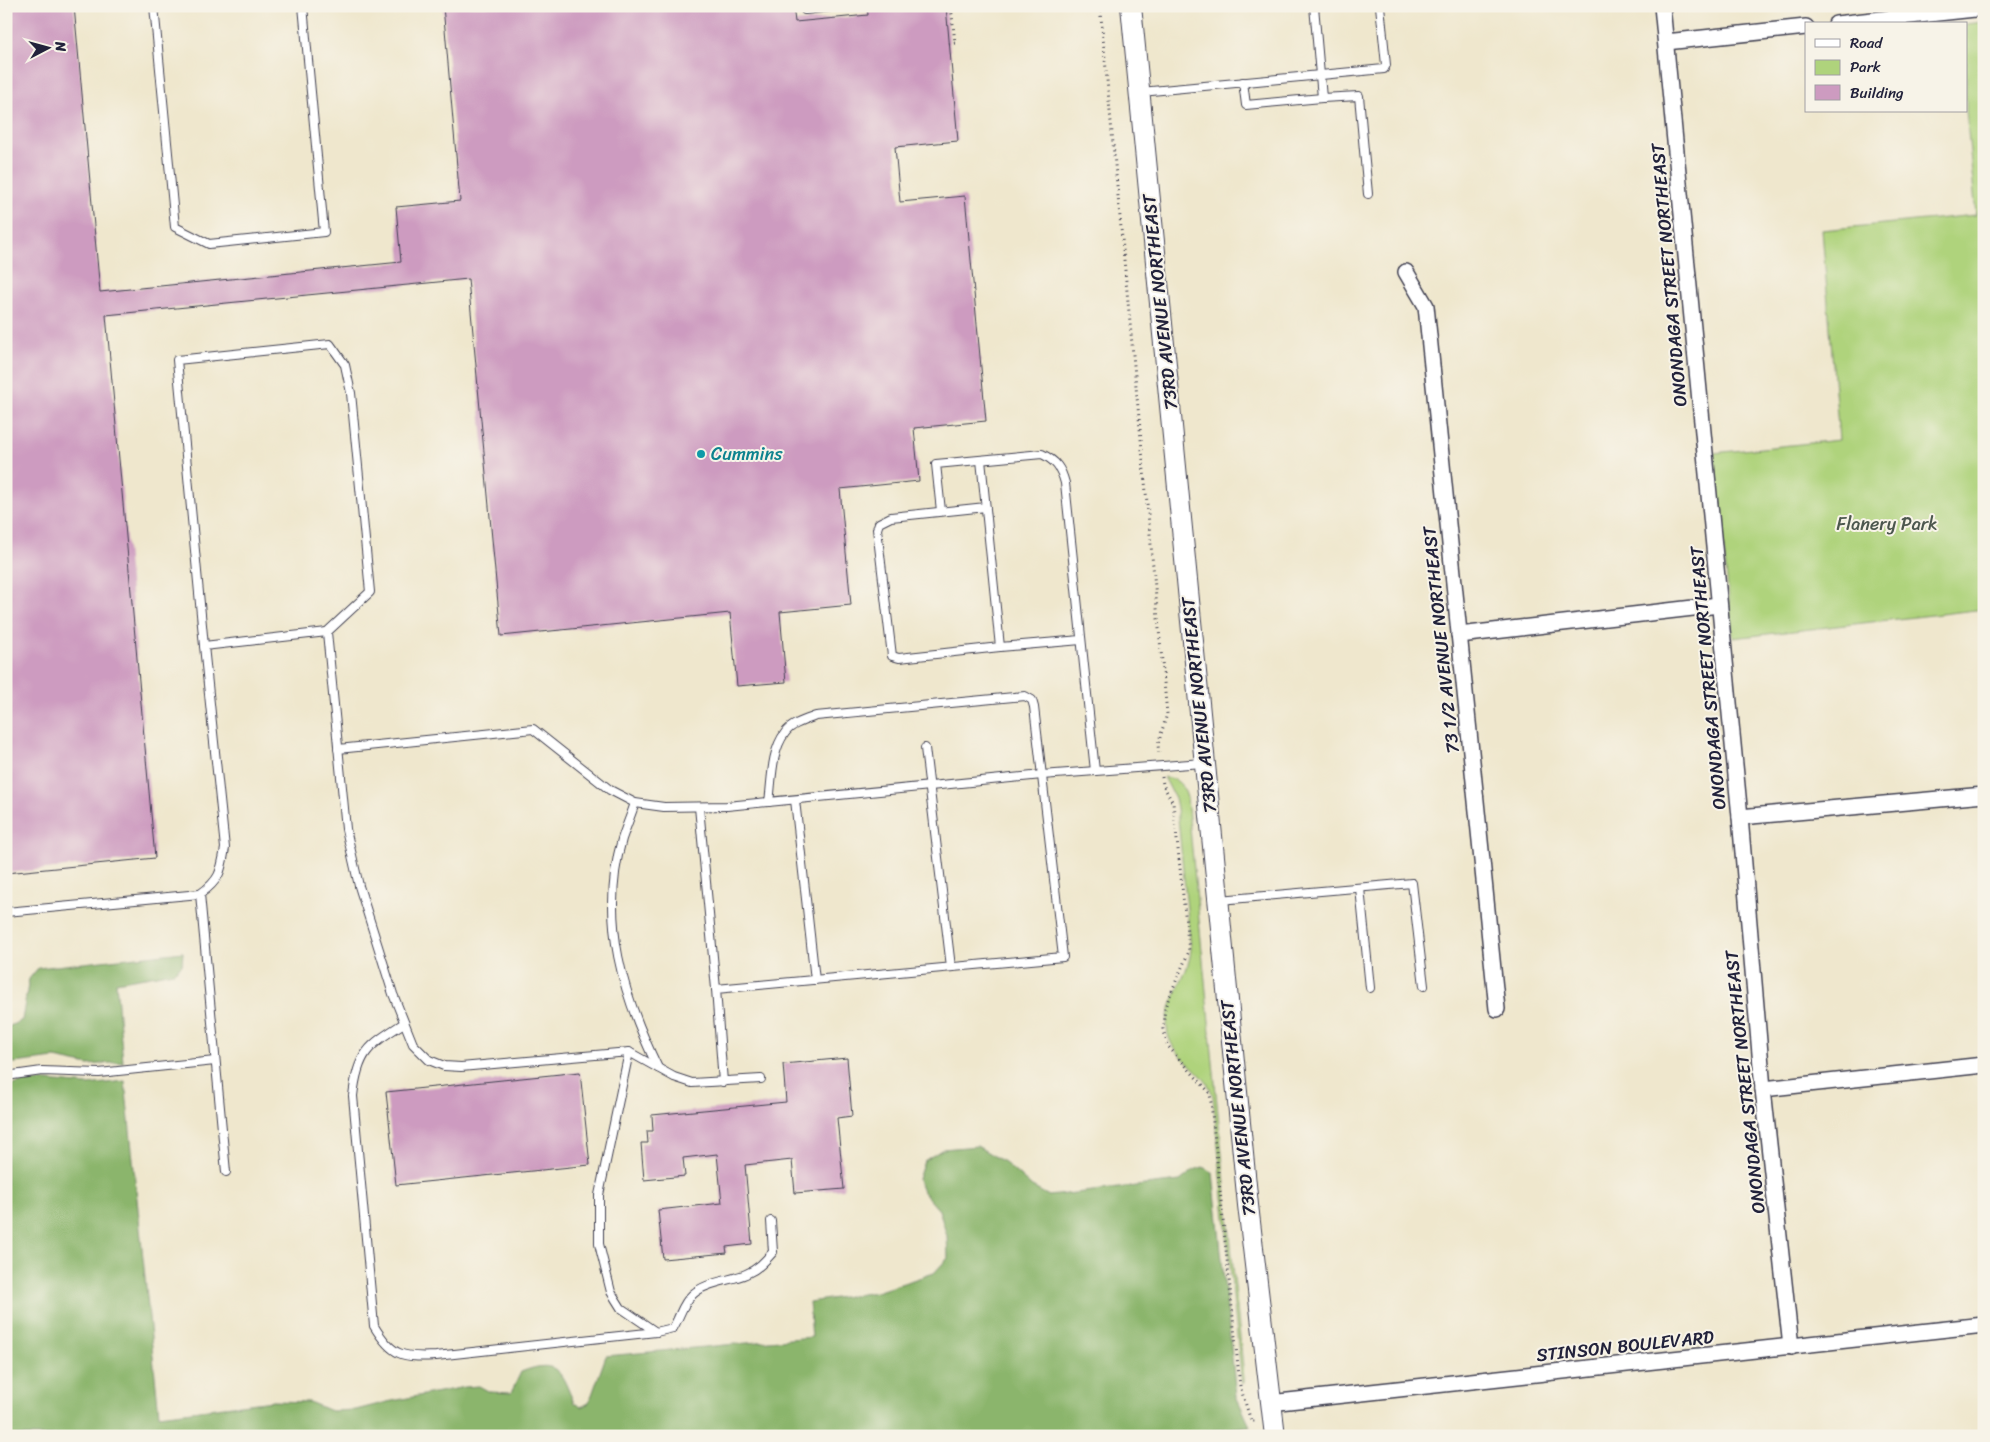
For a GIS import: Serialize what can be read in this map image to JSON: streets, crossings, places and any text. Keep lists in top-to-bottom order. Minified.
{"streets":{"street":["ONONDAGA STREET NORTHEAST","73RD AVENUE NORTHEAST","73 1/2 AVENUE NORTHEAST","STINSON BOULEVARD"]},"crossings":[["ONONDAGA STREET NORTHEAST","STINSON BOULEVARD"],["73RD AVENUE NORTHEAST","STINSON BOULEVARD"]],"parks":["Flanery Park"],"places":["Cummins"],"legend":["Road","Park","Building"],"north":"right"}
